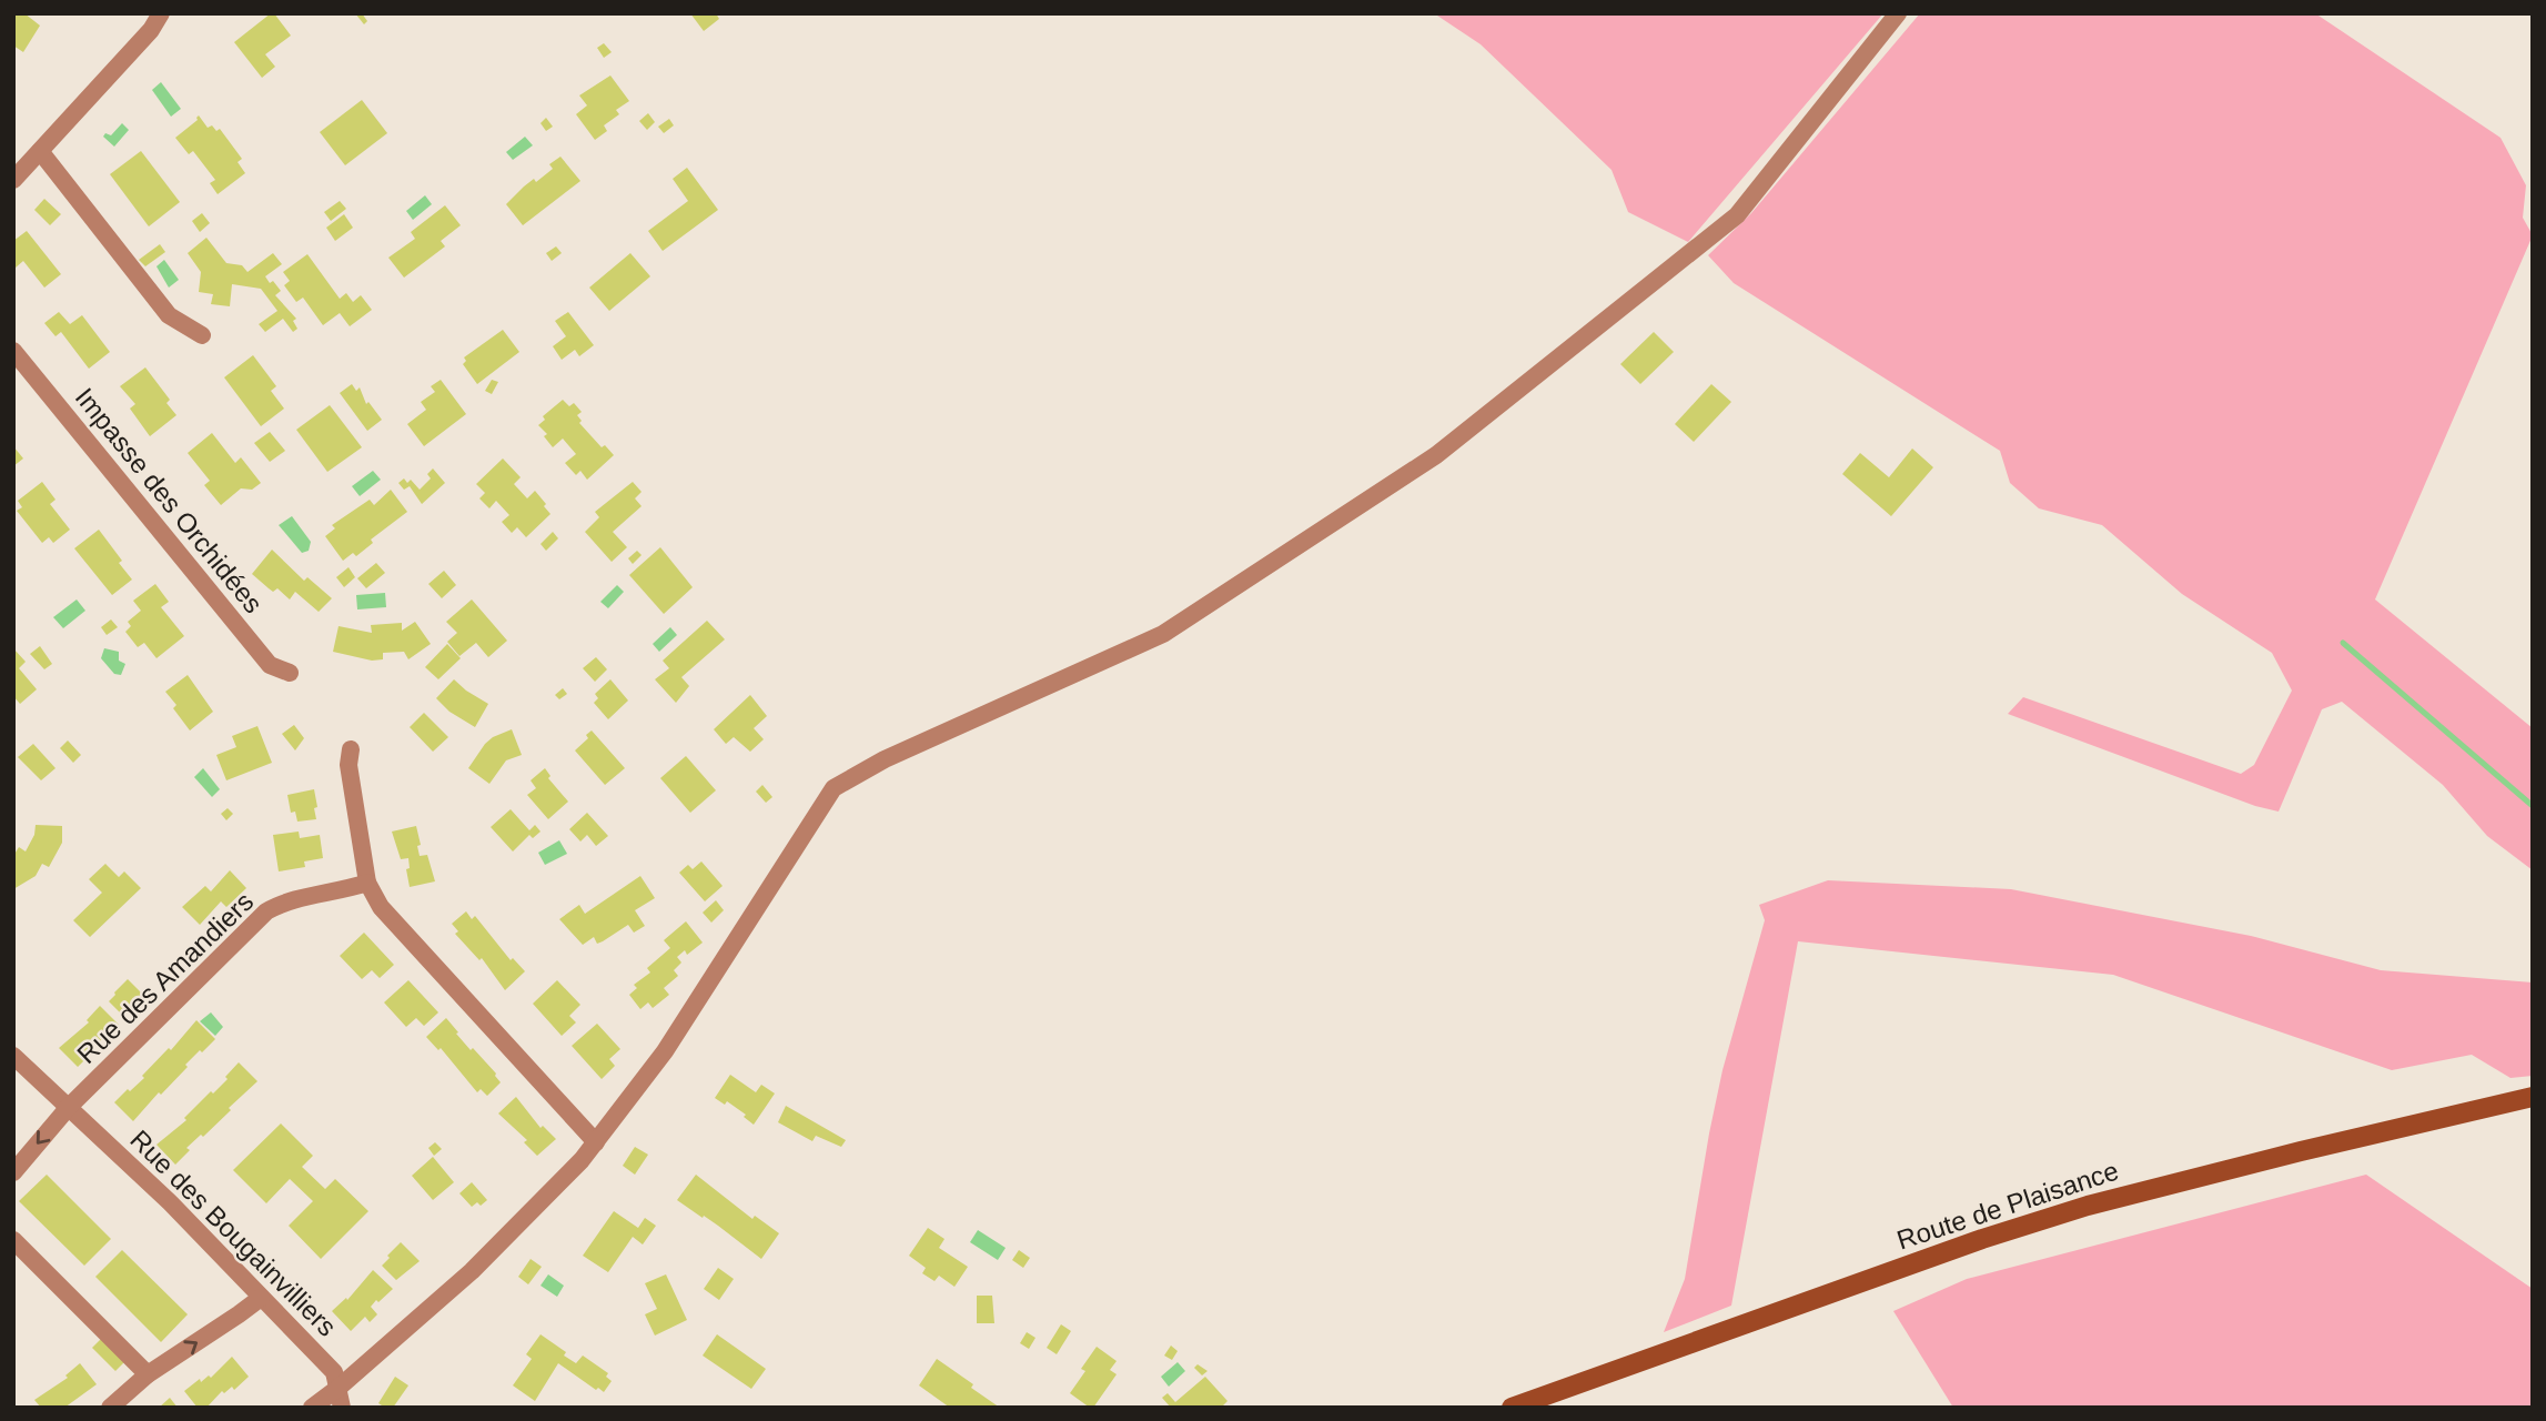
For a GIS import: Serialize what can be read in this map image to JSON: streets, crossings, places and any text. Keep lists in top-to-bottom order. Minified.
{"streets":{"main road":["Route de Plaisance"],"street":["Impasse des Orchidées","Rue des Amandiers","Rue des Bougainvilliers"]},"crossings":[["Rue des Amandiers","Rue des Bougainvilliers"]]}
